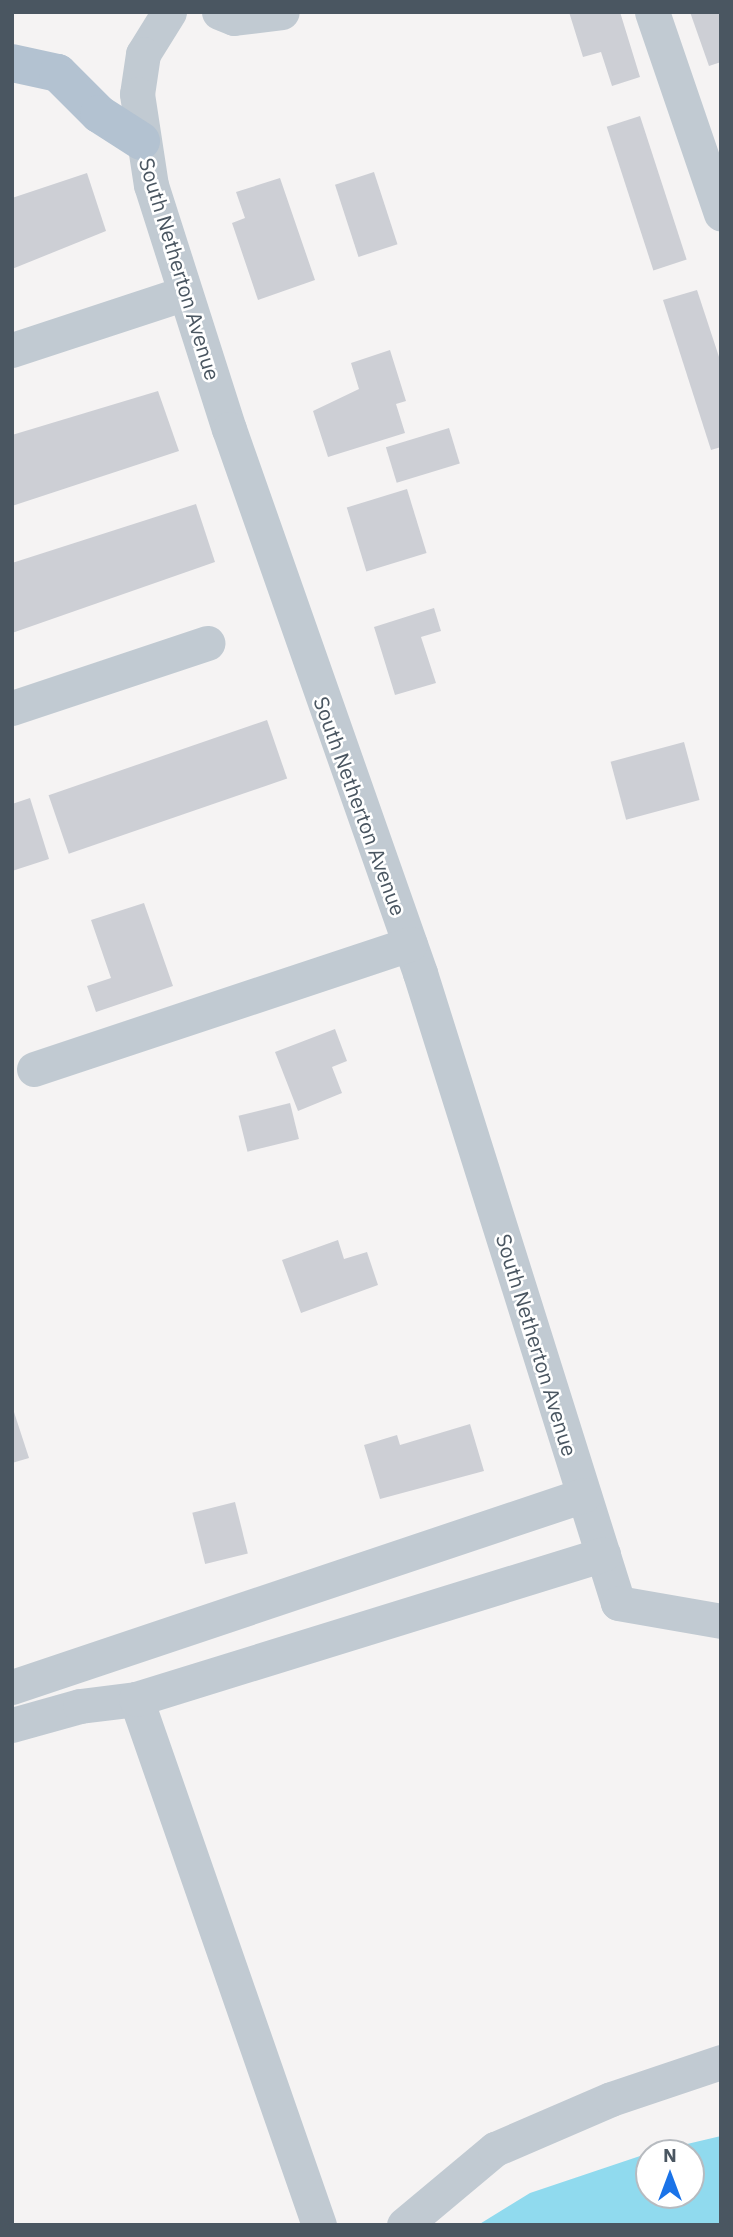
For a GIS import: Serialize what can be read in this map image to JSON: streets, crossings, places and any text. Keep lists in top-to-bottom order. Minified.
{"streets":{"street":["South Netherton Avenue"]},"north":"top"}
